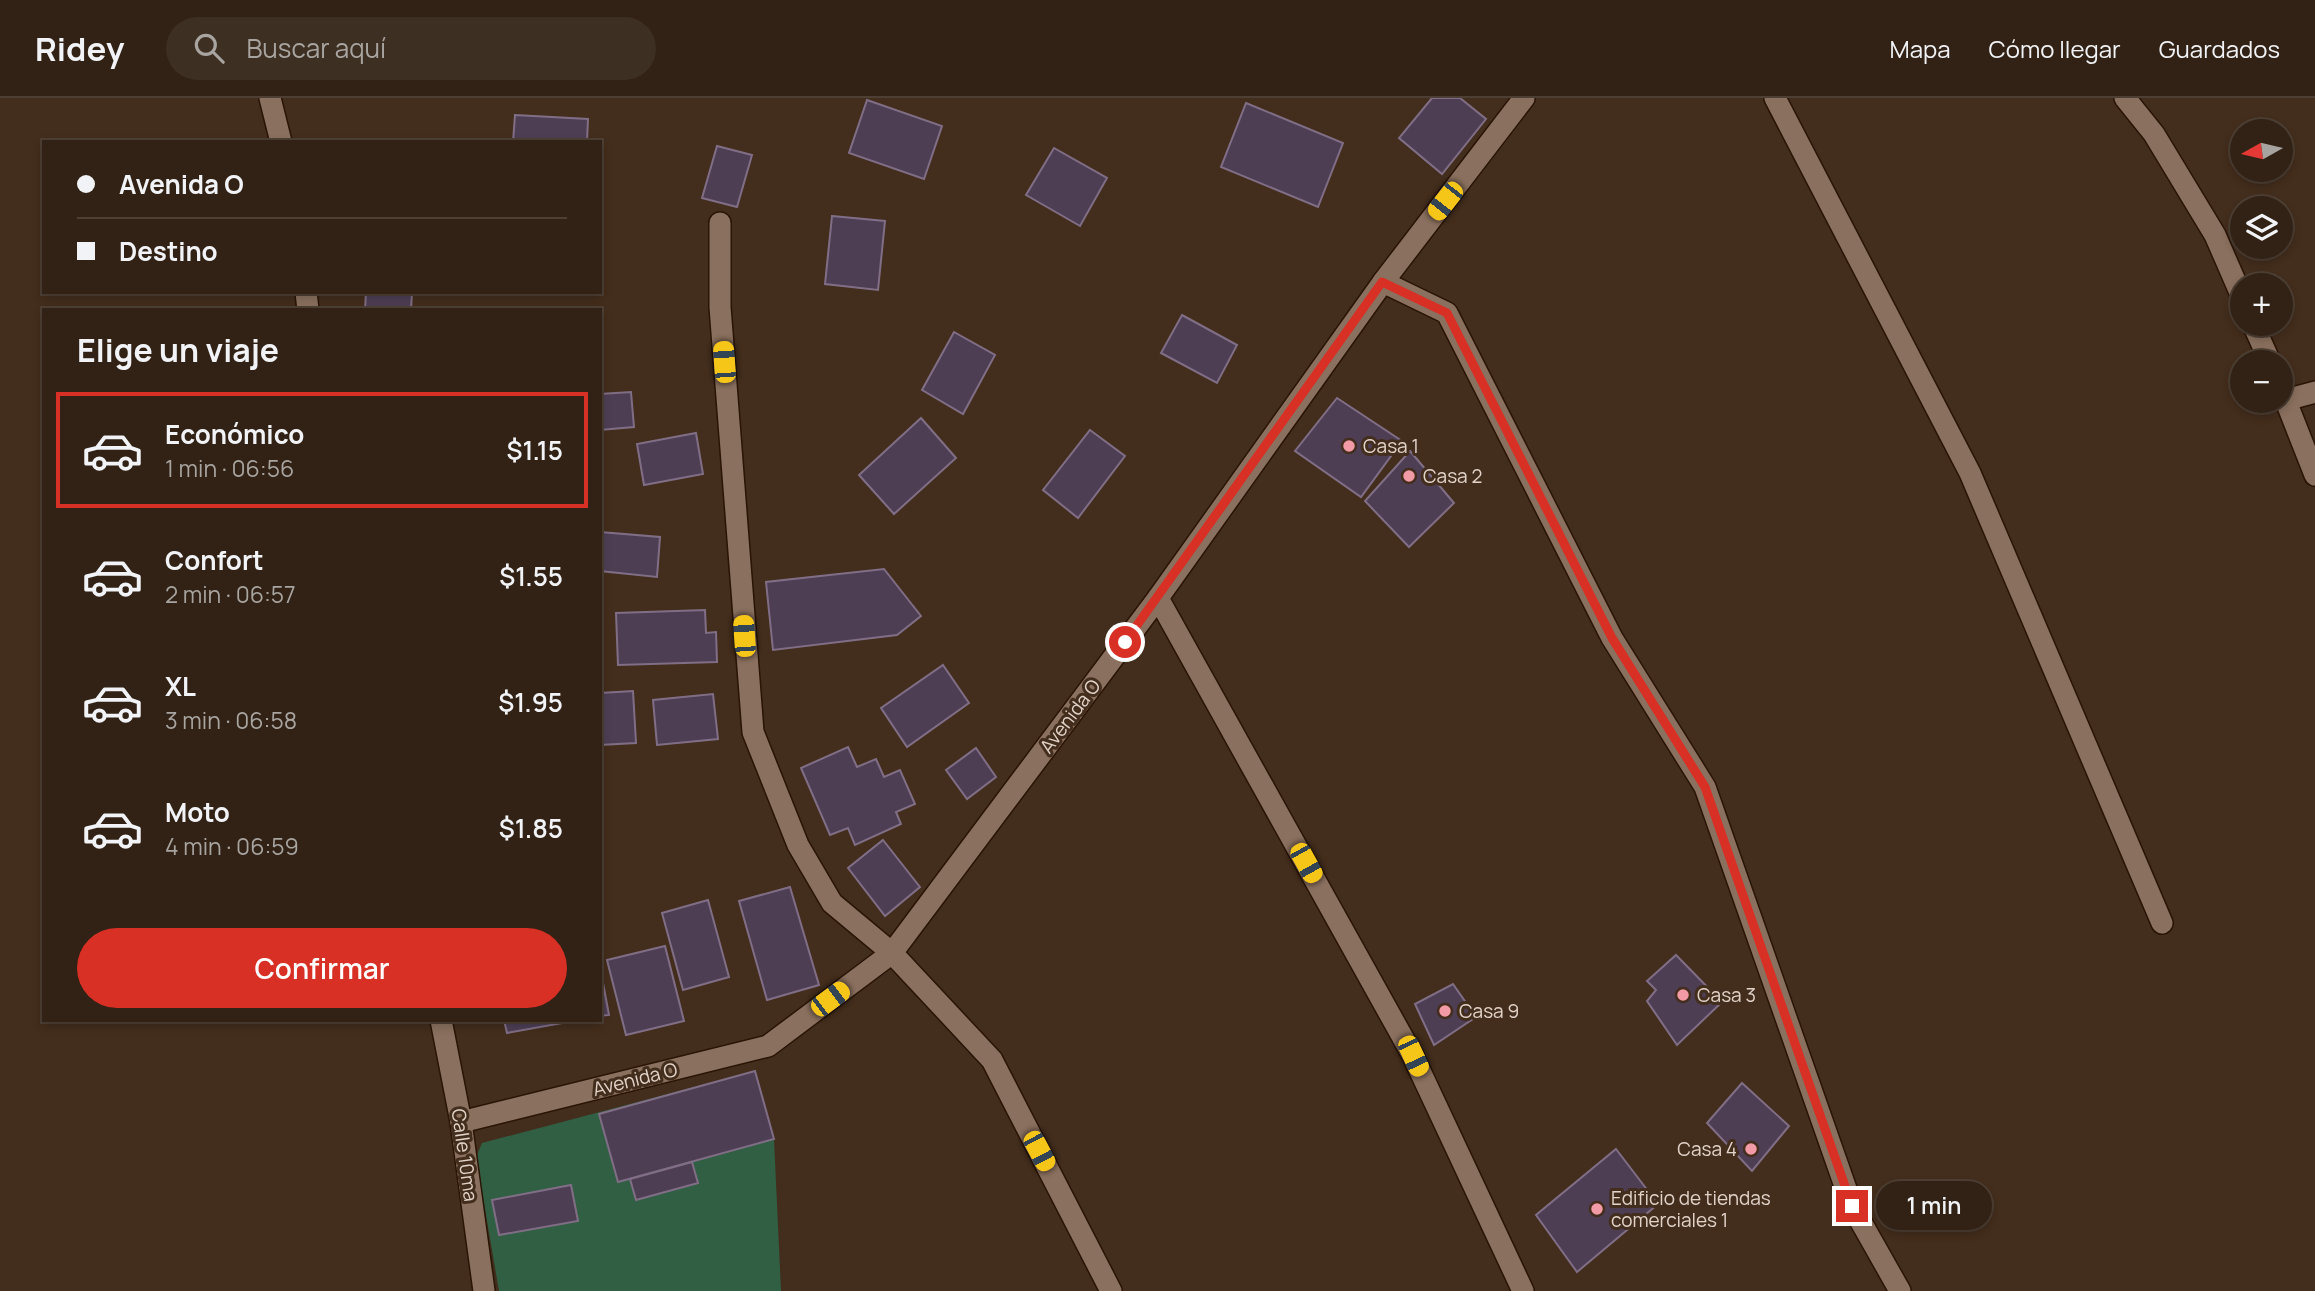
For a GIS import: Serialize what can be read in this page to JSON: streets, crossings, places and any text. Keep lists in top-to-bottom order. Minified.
{"streets":{"street":["Avenida O","Calle 10ma"]},"crossings":[["Avenida O","Calle 10ma"]],"places":["Casa 1","Casa 2","Casa 3","Casa 9","Casa 4","Edificio de tiendas comerciales 1"],"north":"left","page":{"header":"Ridey","search":"Buscar aquí","nav":["Mapa","Cómo llegar","Guardados"],"map_buttons":["+","−"],"banner":["Avenida O","Destino"],"heading":"Elige un viaje","list":[{"name":"Económico","note":"1 min · 06:56","value":"$1.15"},{"name":"Confort","note":"2 min · 06:57","value":"$1.55"},{"name":"XL","note":"3 min · 06:58","value":"$1.95"},{"name":"Moto","note":"4 min · 06:59","value":"$1.85"}],"buttons":"Confirmar","bubble":"1 min"}}
